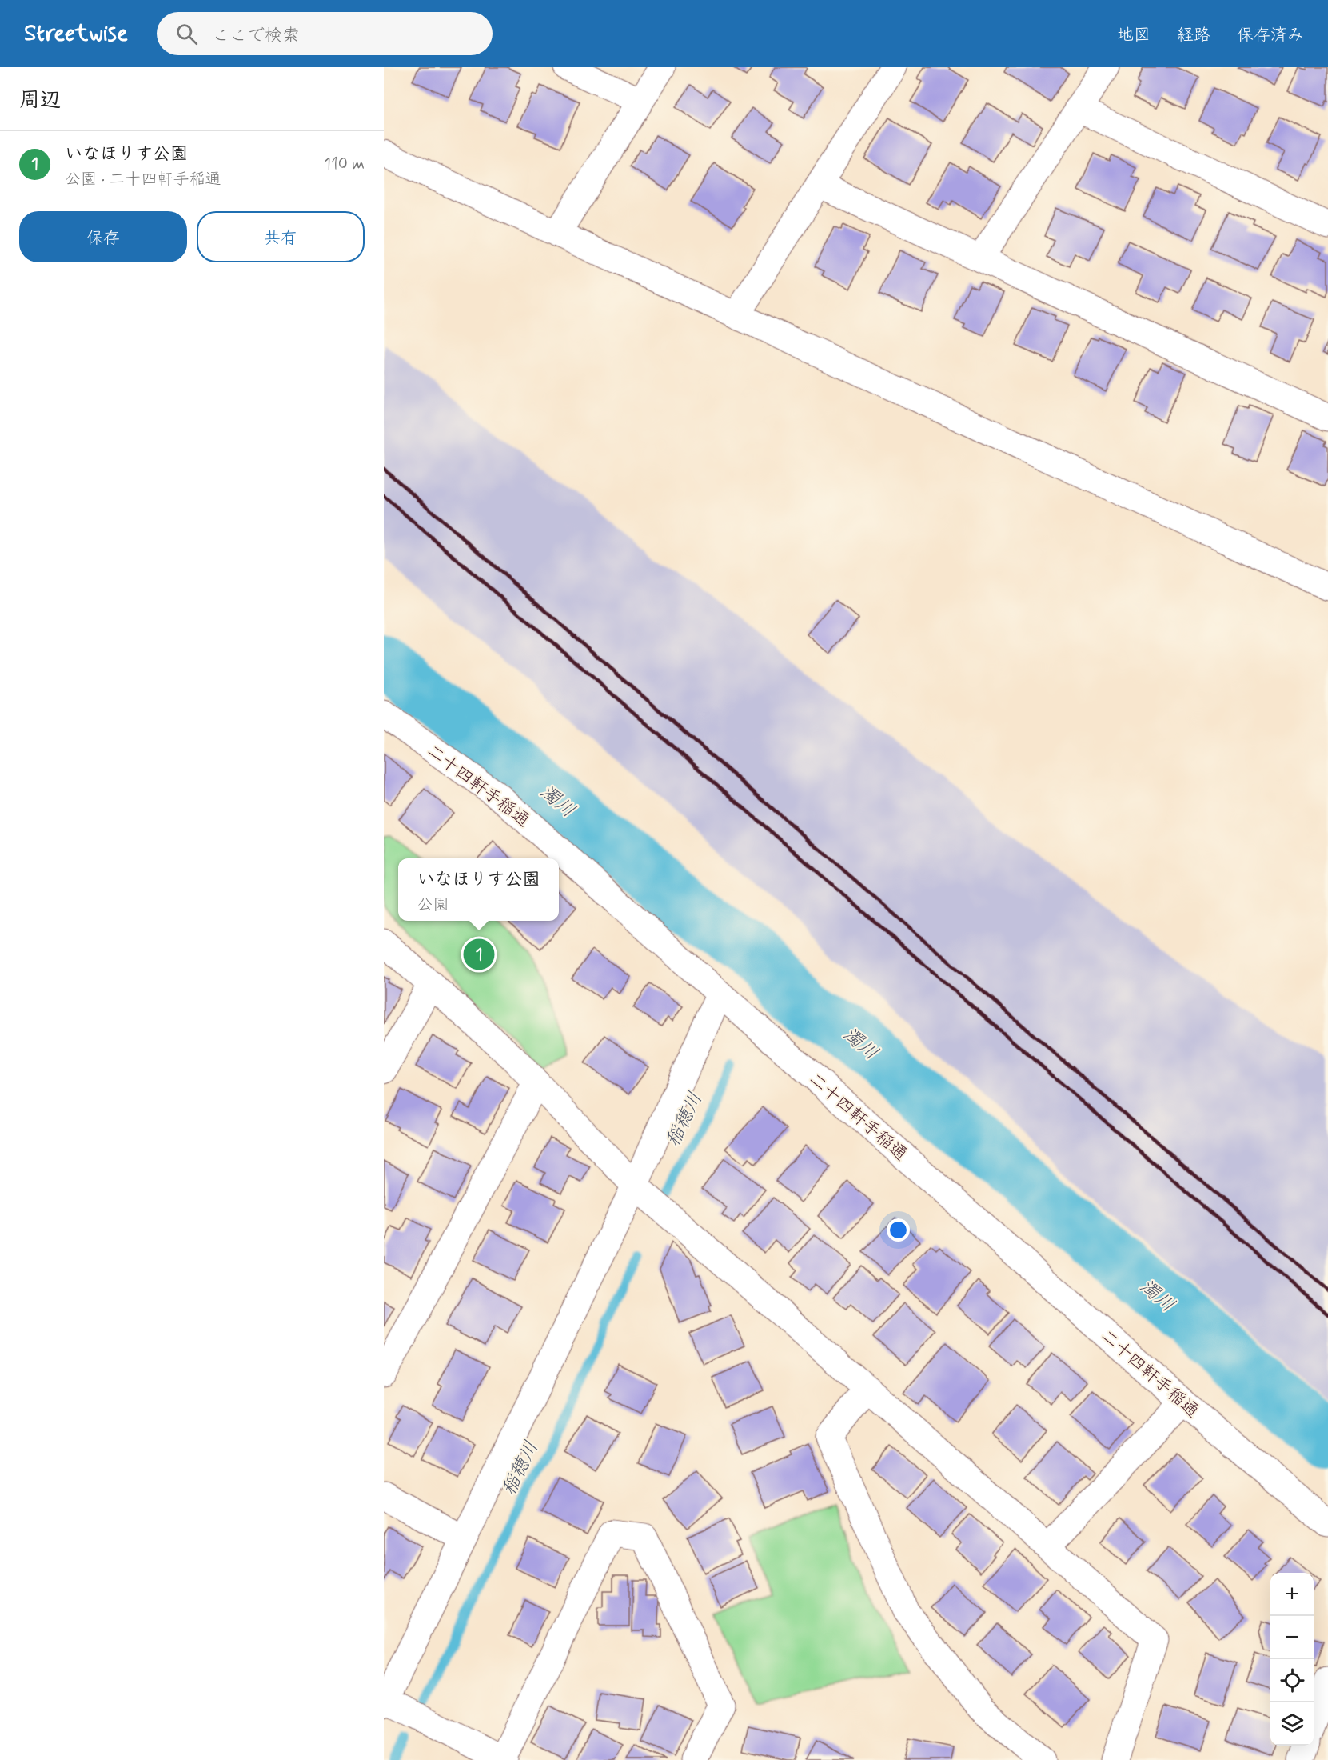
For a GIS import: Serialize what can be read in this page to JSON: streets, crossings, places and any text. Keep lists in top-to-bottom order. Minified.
{"streets":{"street":["二十四軒手稲通"]},"water":["濁川","稲穂川"],"page":{"header":"Streetwise","search":"ここで検索","nav":["地図","経路","保存済み"],"heading":"周辺","list":[{"mark":"1","name":"いなほりす公園","note":"公園 · 二十四軒手稲通","value":"110 m"}],"buttons":["保存","共有"],"popup":["いなほりす公園","公園"],"pins":"1","map_buttons":["+","−"]}}
